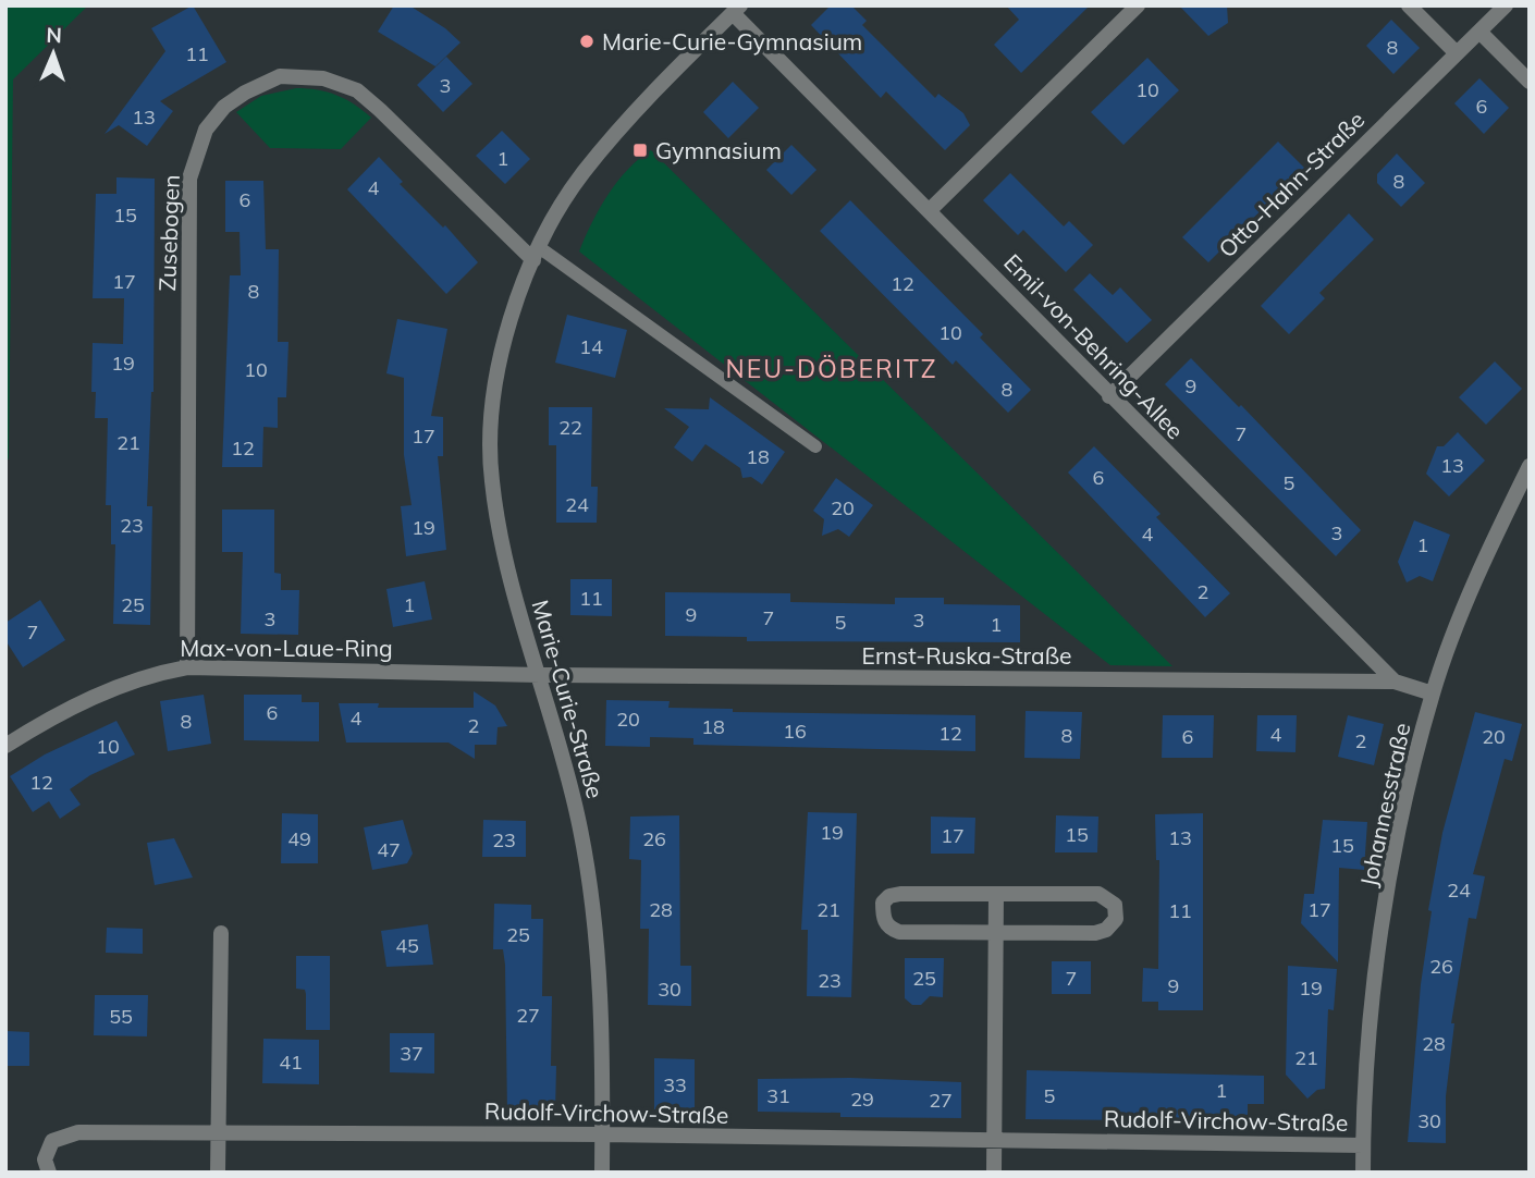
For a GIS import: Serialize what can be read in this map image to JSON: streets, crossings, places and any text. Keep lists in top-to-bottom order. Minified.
{"streets":{"street":["Otto-Hahn-Straße","Zusebogen","Emil-von-Behring-Allee","Max-von-Laue-Ring","Ernst-Ruska-Straße","Marie-Curie-Straße","Johannesstraße","Rudolf-Virchow-Straße"]},"crossings":[["Otto-Hahn-Straße","Emil-von-Behring-Allee"],["Zusebogen","Max-von-Laue-Ring"],["Zusebogen","Marie-Curie-Straße"],["Emil-von-Behring-Allee","Ernst-Ruska-Straße"],["Emil-von-Behring-Allee","Marie-Curie-Straße"],["Emil-von-Behring-Allee","Johannesstraße"],["Max-von-Laue-Ring","Ernst-Ruska-Straße"],["Max-von-Laue-Ring","Marie-Curie-Straße"],["Ernst-Ruska-Straße","Marie-Curie-Straße"],["Marie-Curie-Straße","Rudolf-Virchow-Straße"],["Johannesstraße","Rudolf-Virchow-Straße"]],"districts":["NEU-DÖBERITZ"],"places":{"other":["Marie-Curie-Gymnasium"],"transit":["Gymnasium"]},"house_numbers":["8","11","3","10","6","13","1","8","4","6","15","17","12","8","10","14","19","10","9","8","22","7","17","21","12","18","13","6","5","24","20","23","19","3","4","1","2","11","25","1","9","7","3","3","5","1","7","6","4","20","8","2","18","16","12","4","8","6","20","2","10","12","19","15","17","13","49","26","23","15","47","24","28","21","17","11","25","45","26","25","7","23","9","19","30","27","55","28","37","21","41","33","1","31","5","29","27","30"],"north":"top"}
